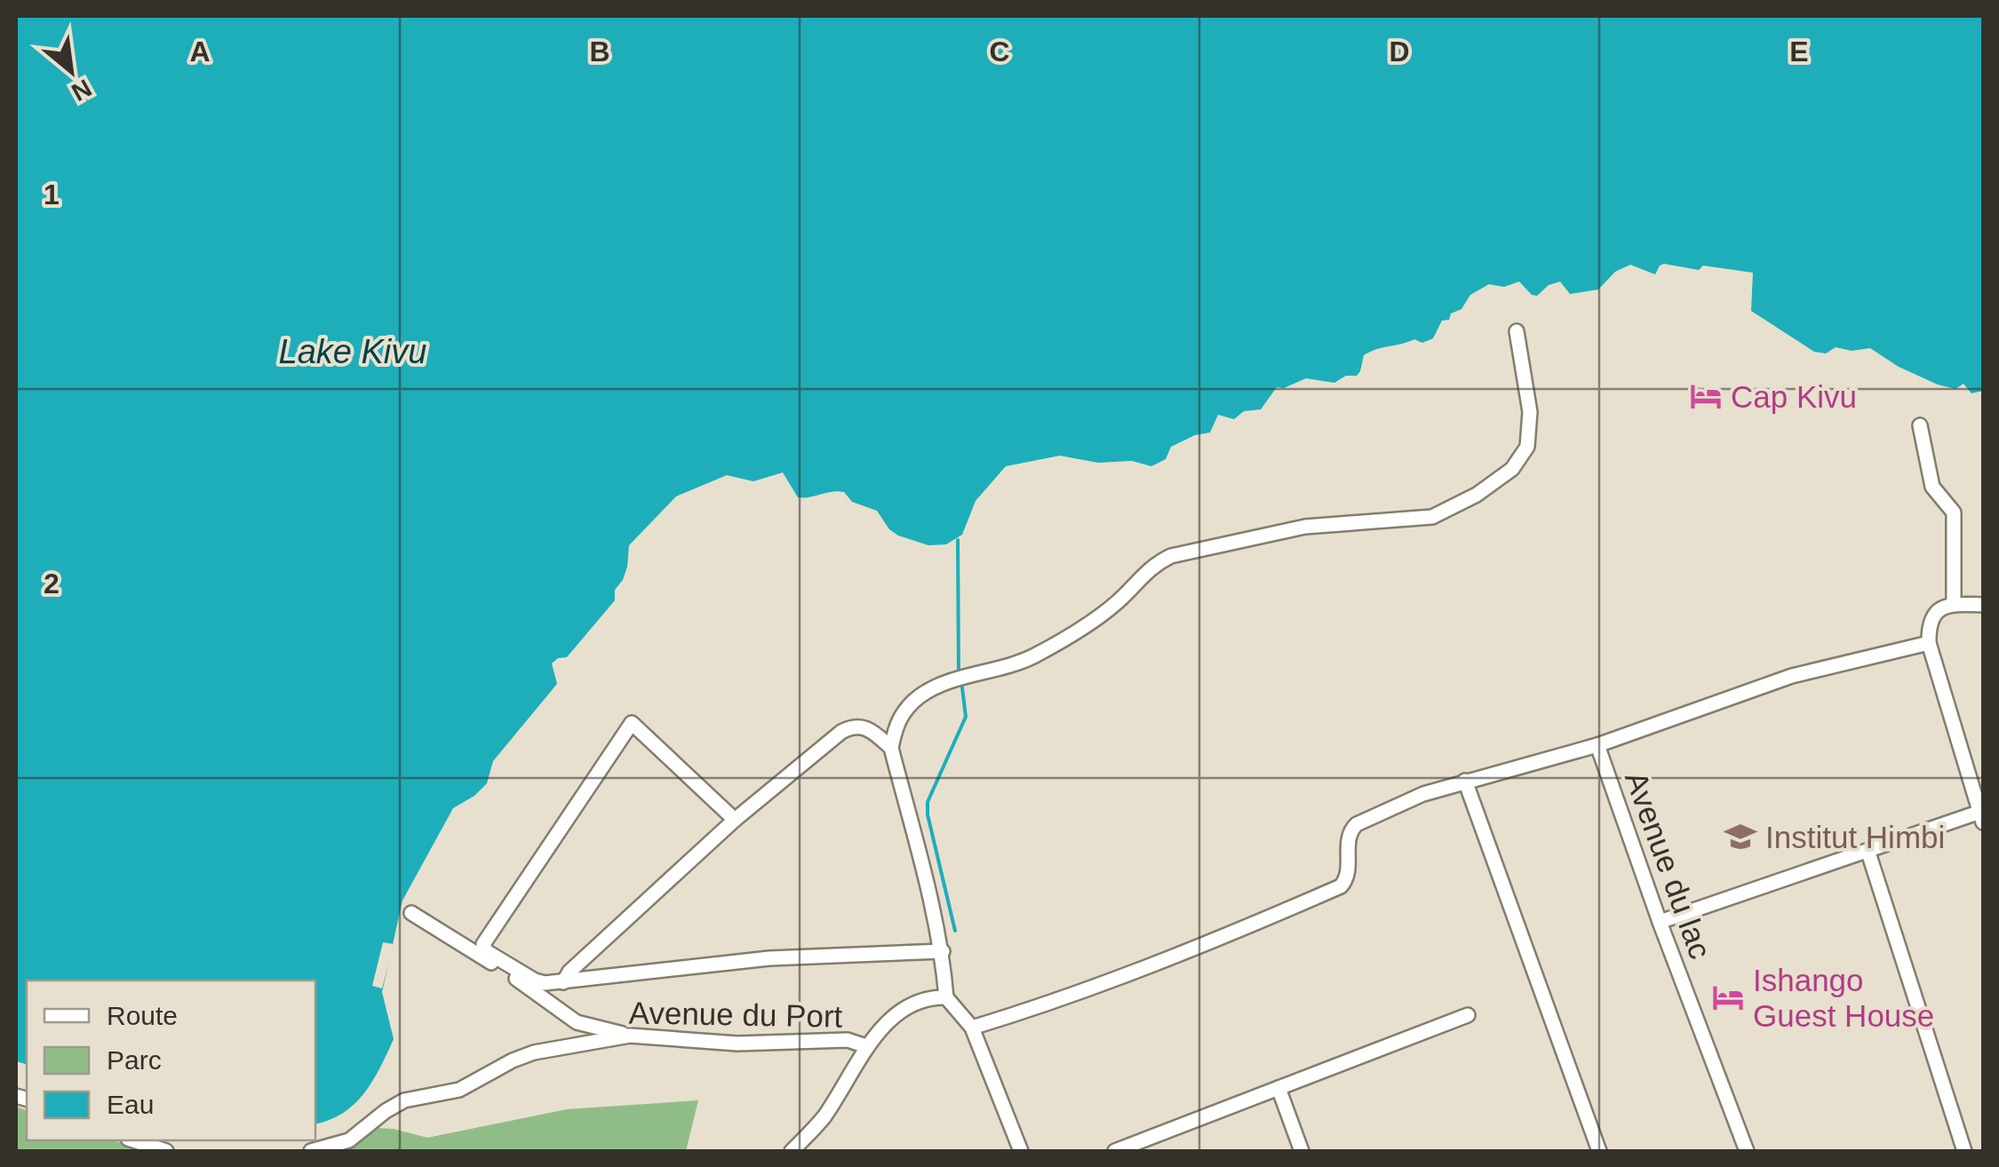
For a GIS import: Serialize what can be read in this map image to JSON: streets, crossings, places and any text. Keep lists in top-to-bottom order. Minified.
{"streets":{"street":["Avenue du lac","Avenue du Port"]},"water":["Lake Kivu"],"places":{"hotel":["Cap Kivu","Ishango Guest House"],"school or university":["Institut Himbi"]},"legend":["Route","Parc","Eau"],"north":"bottom right","grid":{"columns":["A","B","C","D","E"],"rows":["1","2"]}}
